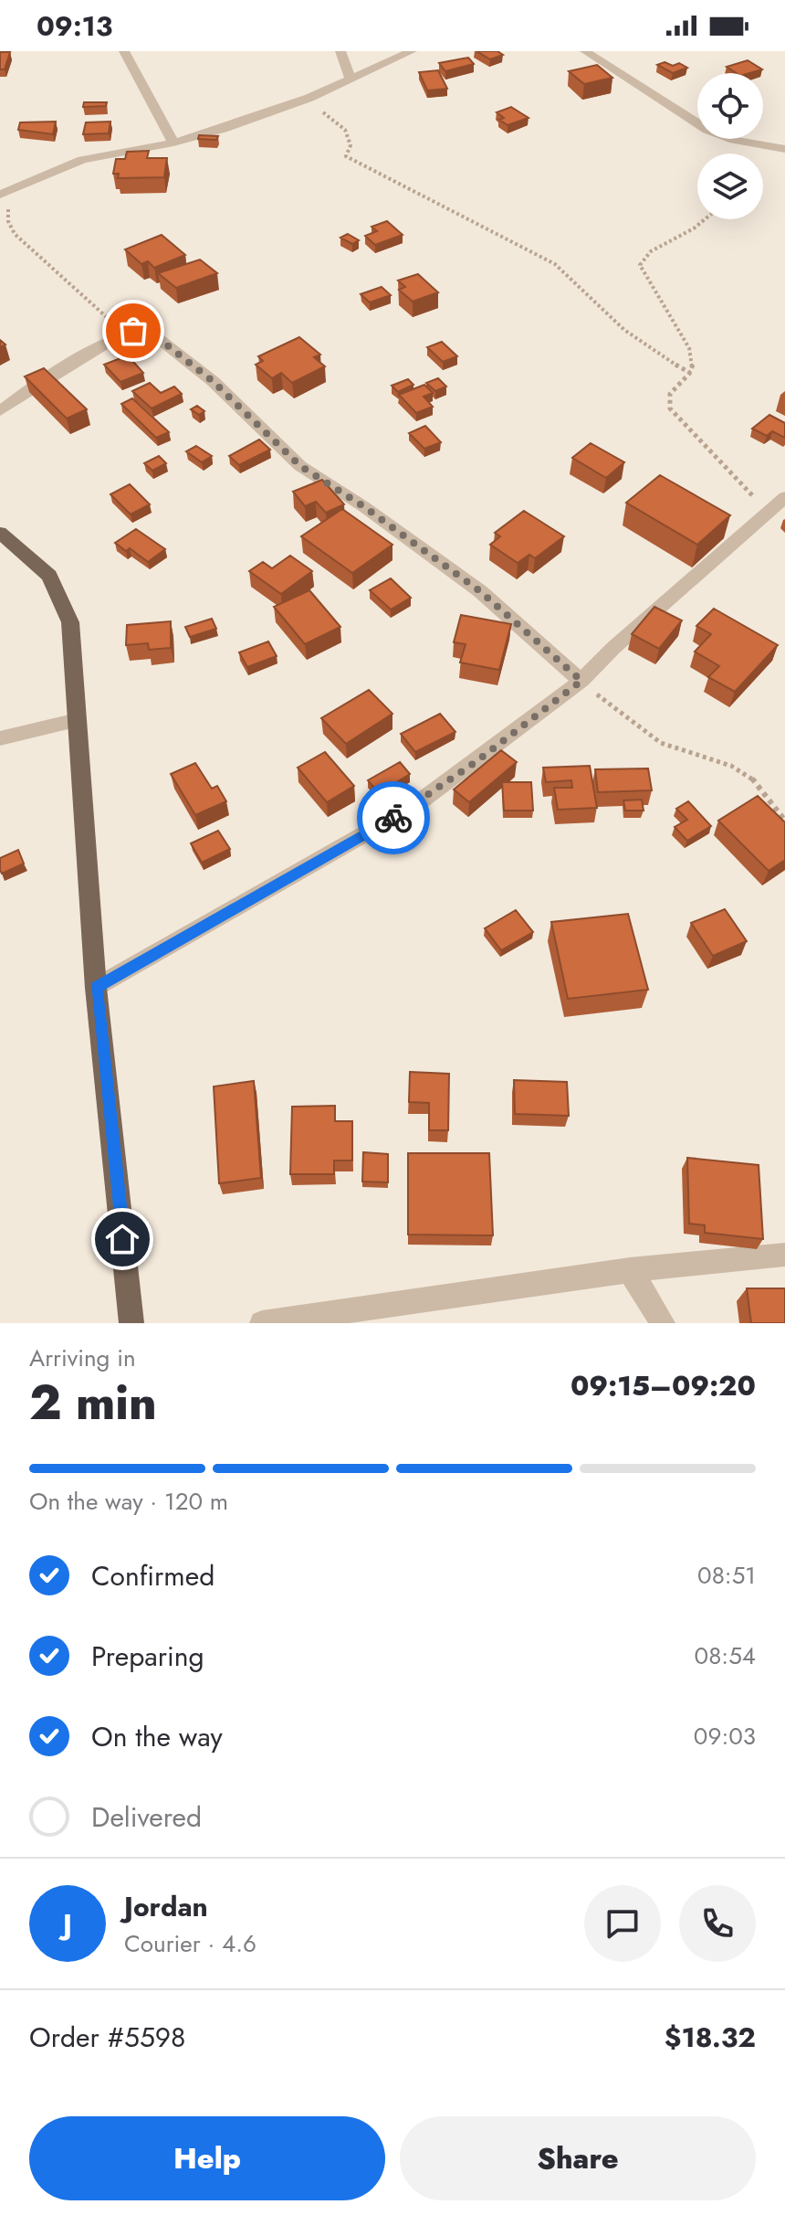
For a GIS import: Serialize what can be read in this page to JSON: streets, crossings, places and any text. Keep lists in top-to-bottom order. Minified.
{"page":{"status":"09:13","heading":["2 min","Arriving in","09:15–09:20"],"panel":["Jordan","Courier · 4.6","Order #5598","$18.32"],"bar":"On the way · 120 m","list":[["Confirmed","08:51"],["Preparing","08:54"],["On the way","09:03"],"Delivered"],"round":"J","buttons":["Help","Share"]}}
